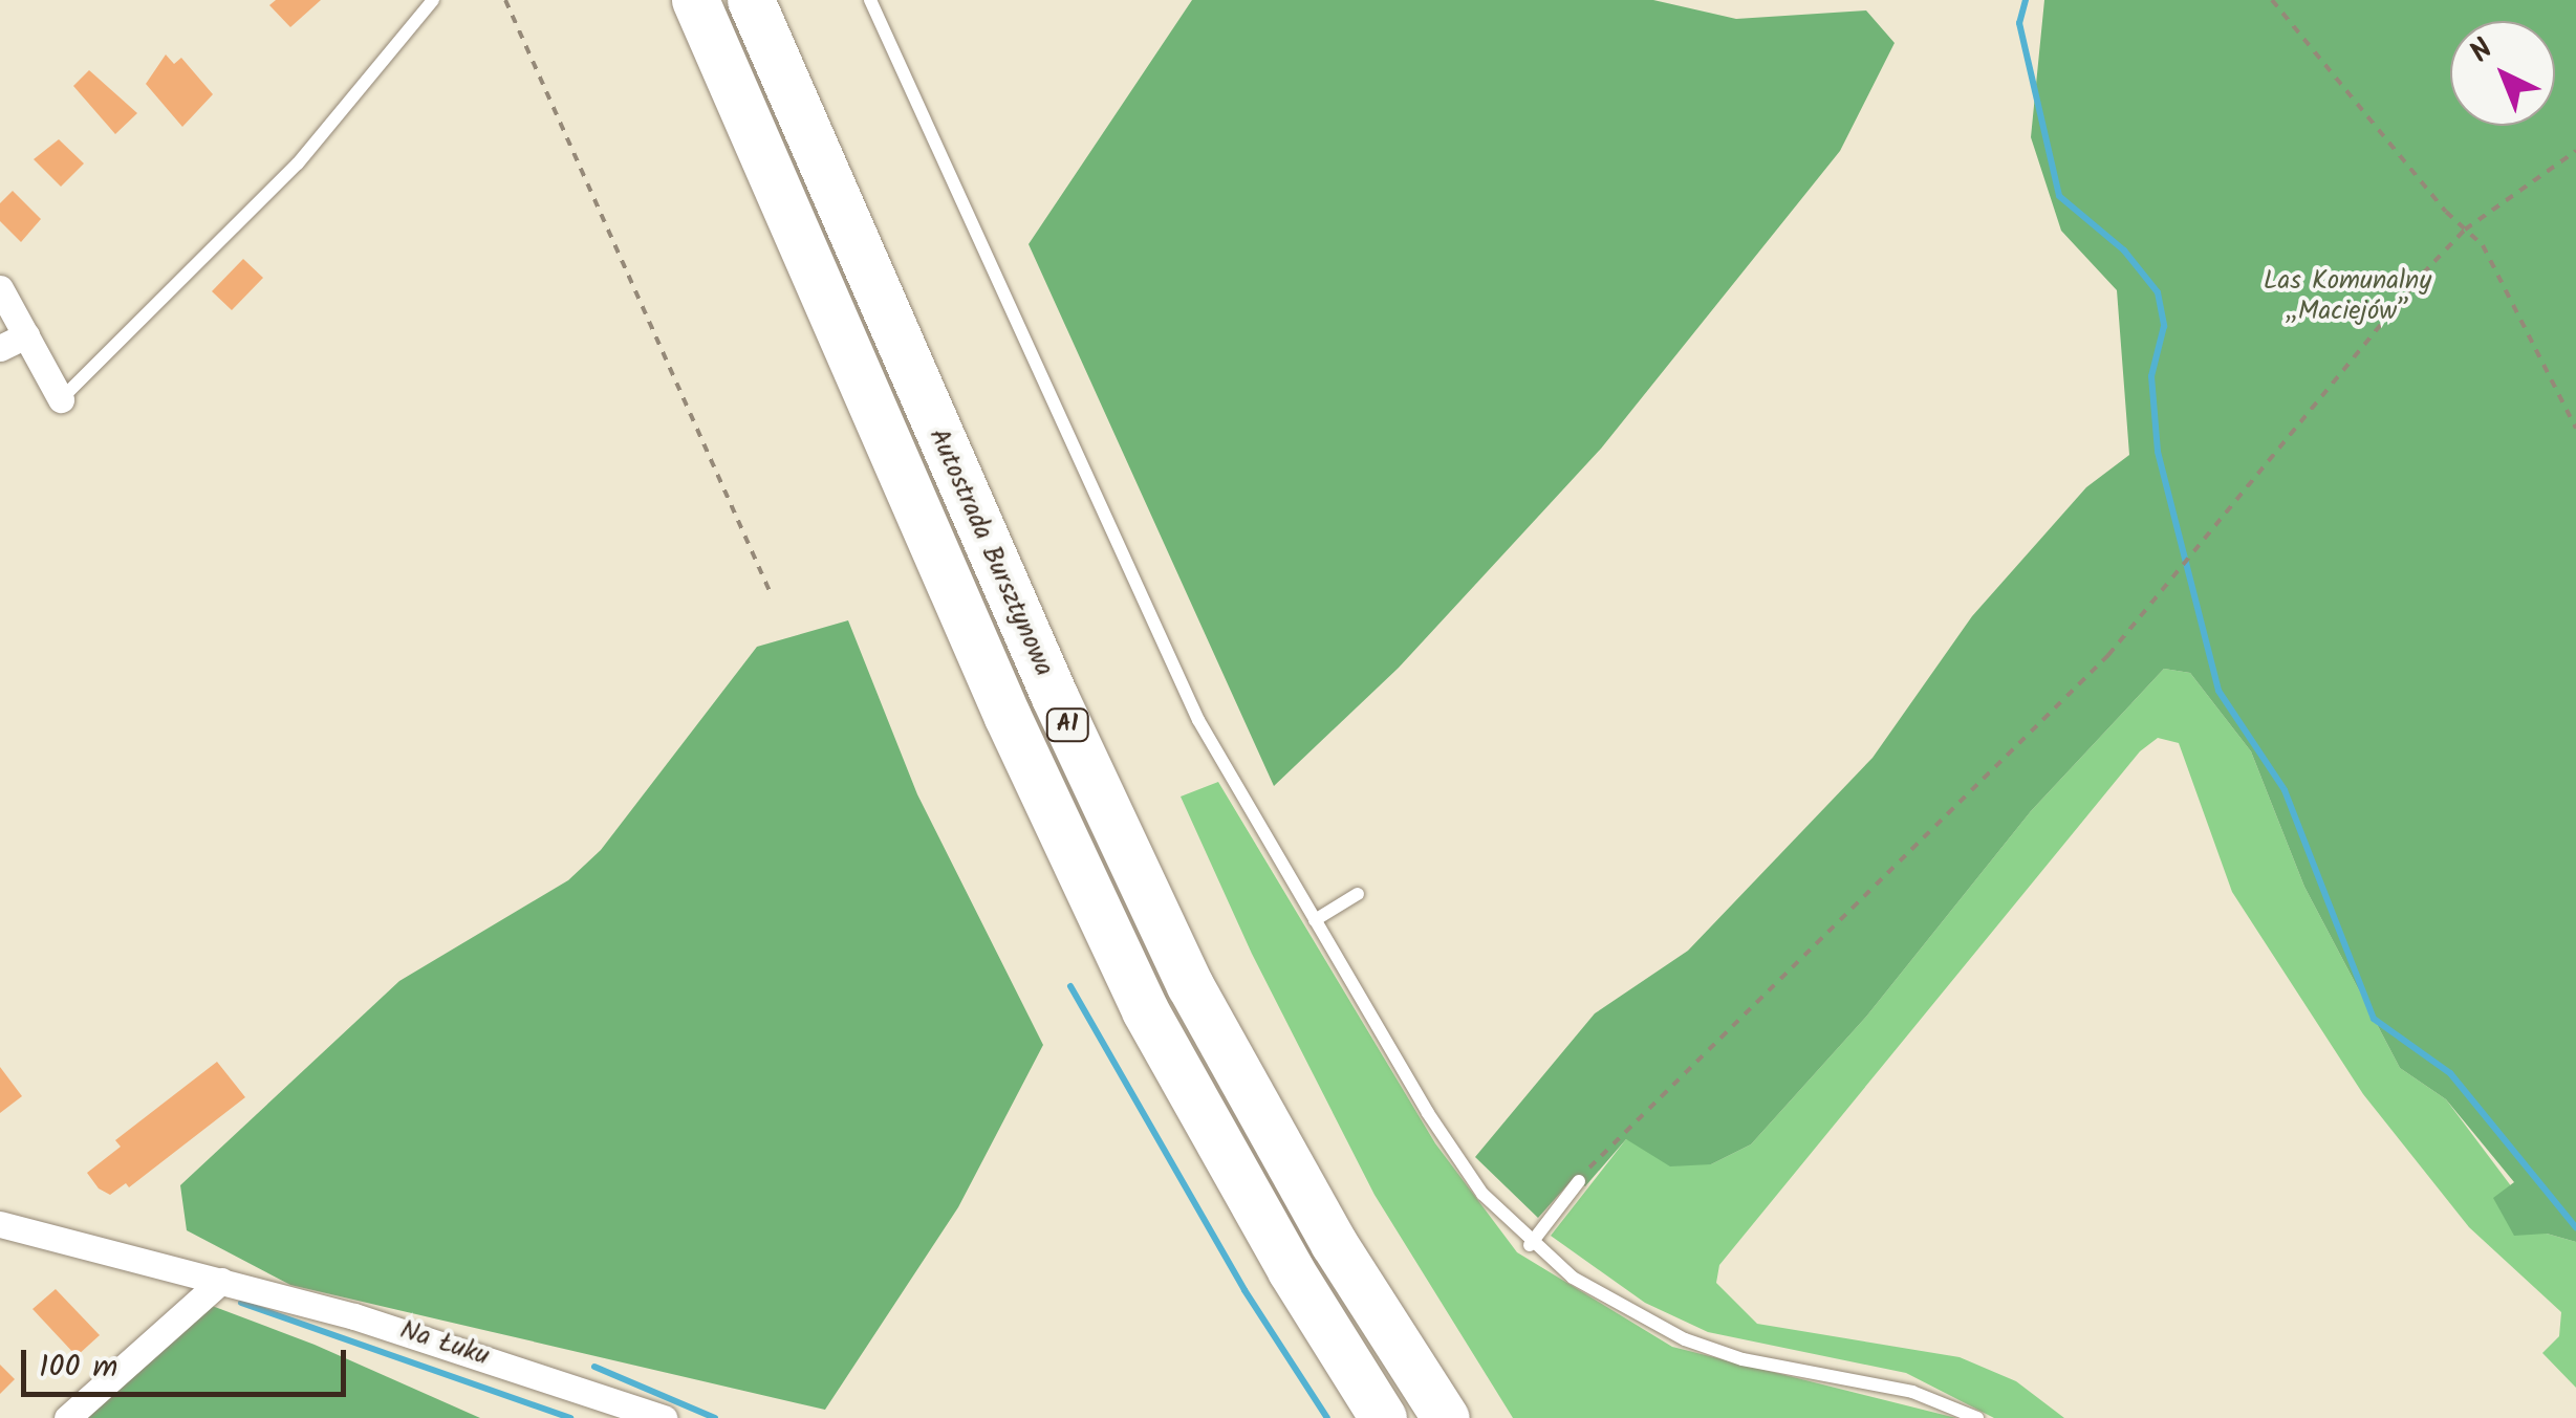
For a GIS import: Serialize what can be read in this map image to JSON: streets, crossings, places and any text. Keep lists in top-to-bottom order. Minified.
{"streets":{"highway":["Autostrada Bursztynowa","A1"],"street":["Na Łuku"]},"parks":["Las Komunalny „Maciejów”"],"scale_bar":"100 m","north":"top left"}
